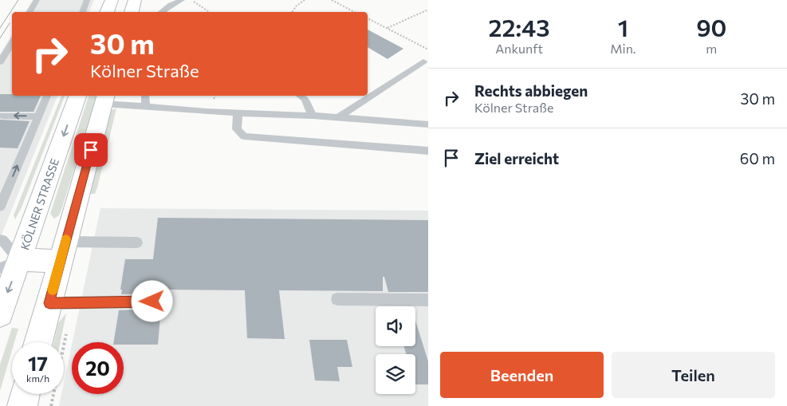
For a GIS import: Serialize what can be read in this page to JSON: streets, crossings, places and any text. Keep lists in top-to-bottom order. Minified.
{"streets":{"main road":["KÖLNER STRASSE"]},"page":{"eta":["22:43","Ankunft","1","Min.","90","m"],"turn":["30 m","Kölner Straße"],"list":[{"name":"Rechts abbiegen","note":"Kölner Straße","value":"30 m"},{"name":"Ziel erreicht","value":"60 m"}],"speed":"17 km/h","limit":"20","buttons":["Beenden","Teilen"]}}
